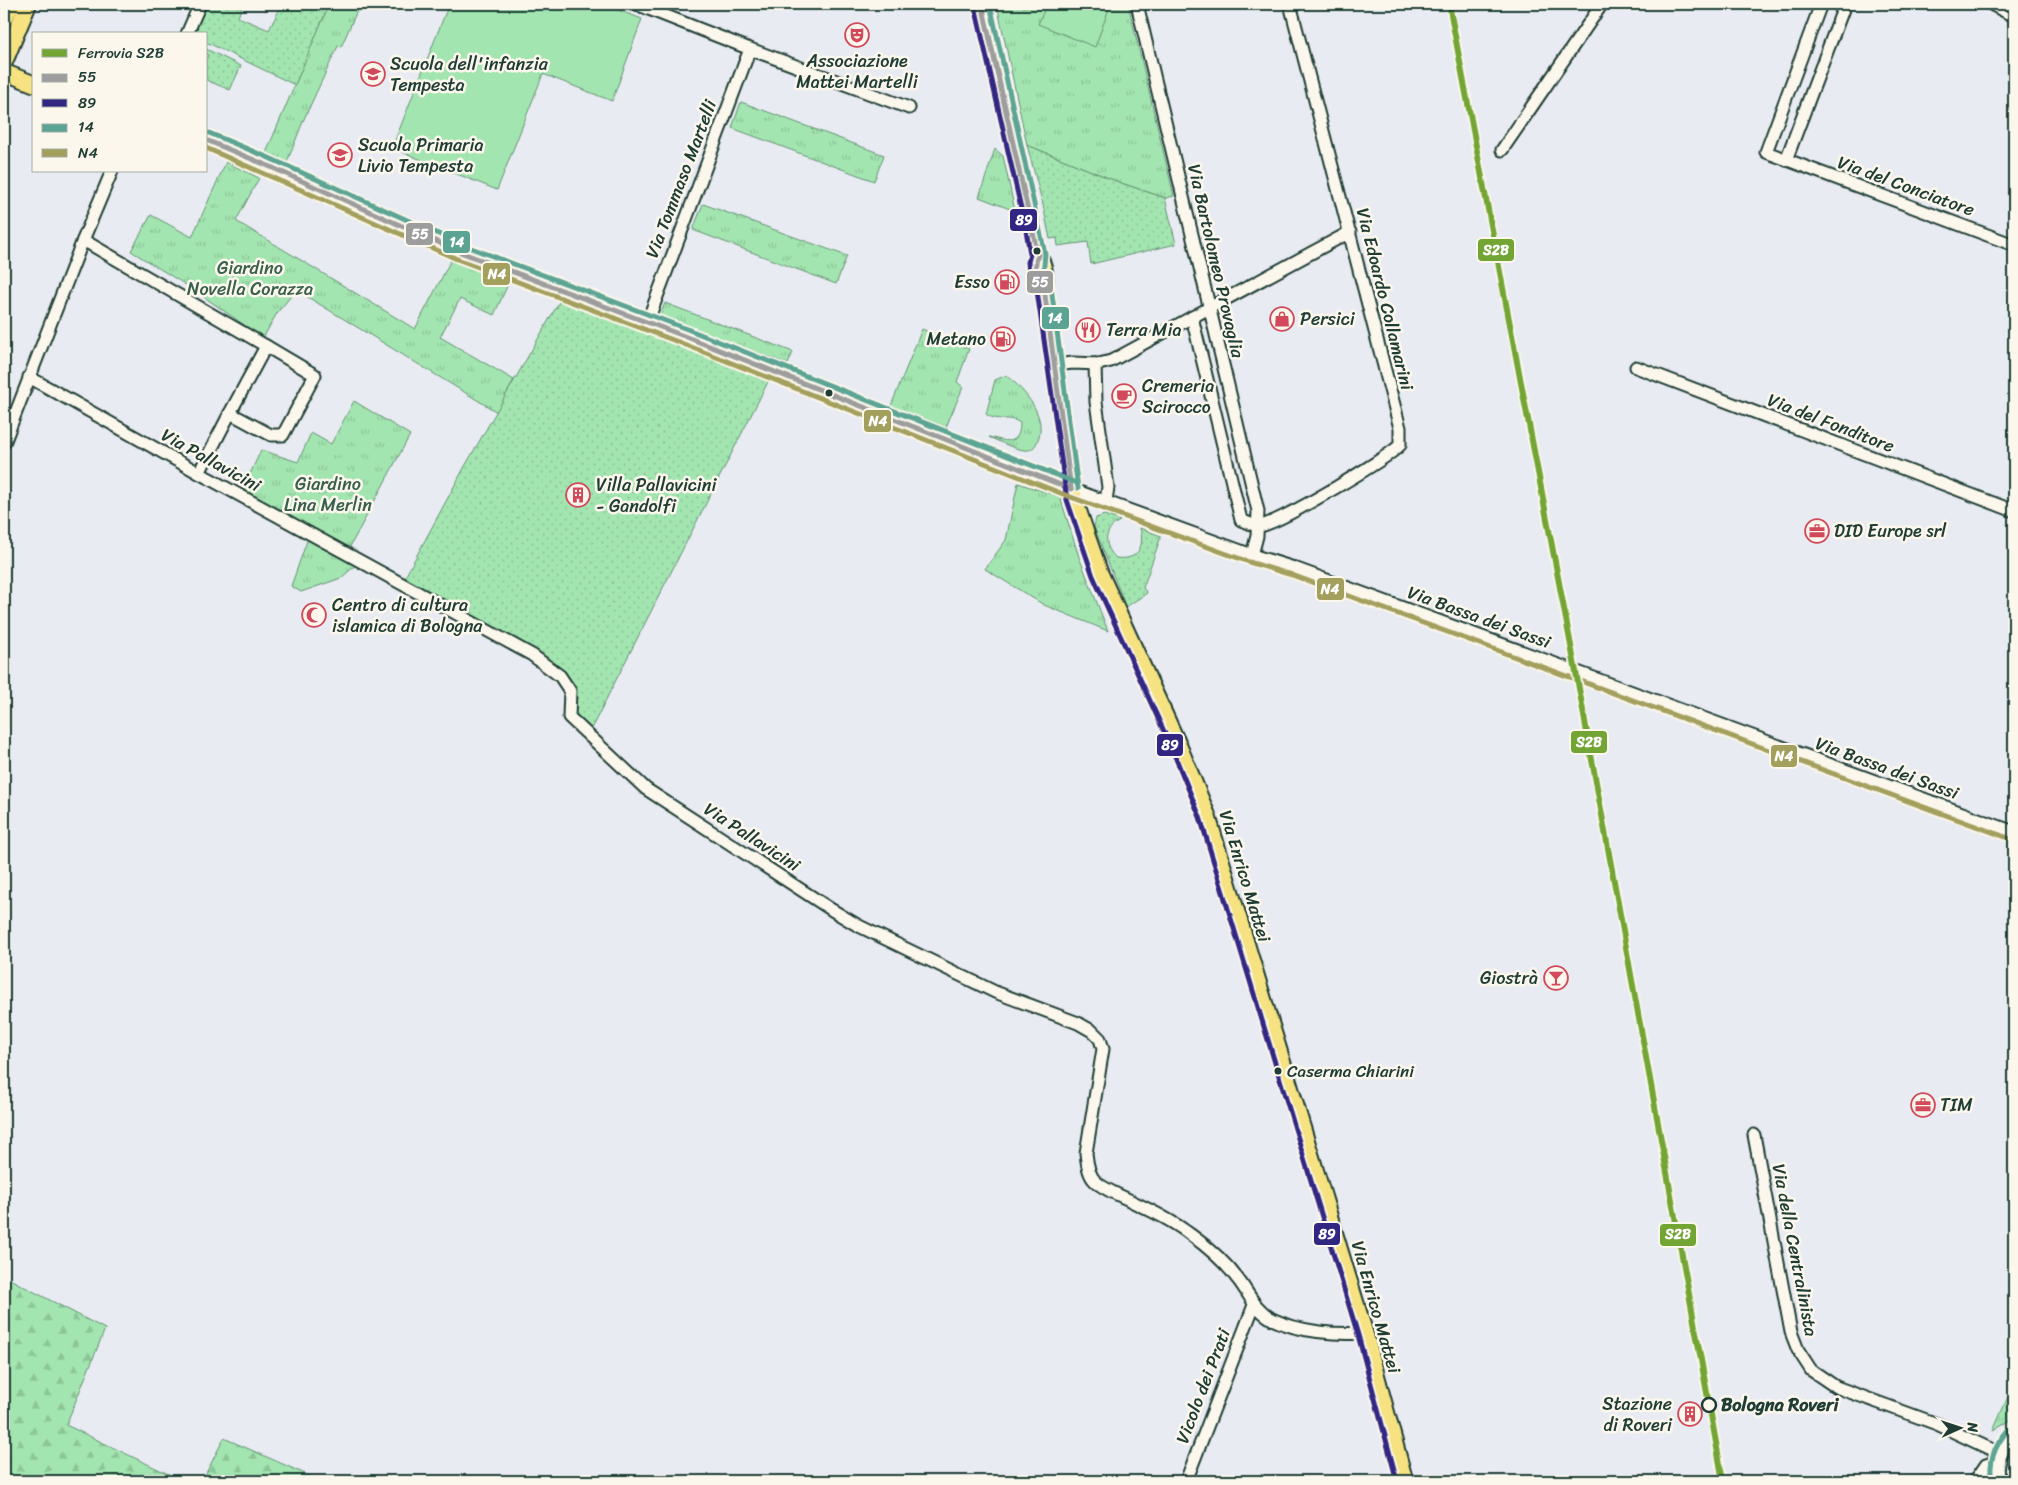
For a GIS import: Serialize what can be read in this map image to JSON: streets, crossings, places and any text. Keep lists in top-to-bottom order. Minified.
{"streets":{"main road":["Via Enrico Mattei"],"street":["Via Tommaso Martelli","Via del Conciatore","Via Bartolomeo Provaglia","Via Edoardo Collamarini","Via del Fonditore","Via Pallavicini","Via Bassa dei Sassi","Via della Centralinista","Vicolo dei Prati"]},"crossings":[["Via Bartolomeo Provaglia","Via Edoardo Collamarini"],["Via Bartolomeo Provaglia","Via Bassa dei Sassi"],["Via Pallavicini","Via Enrico Mattei"],["Via Pallavicini","Vicolo dei Prati"],["Via Bassa dei Sassi","Via Enrico Mattei"]],"parks":["Giardino Novella Corazza","Giardino Lina Merlin"],"places":{"theatre":["Associazione Mattei Martelli"],"school or university":["Scuola dell'infanzia Tempesta","Scuola Primaria Livio Tempesta"],"fuel station":["Esso","Metano"],"shop":["Persici"],"restaurant":["Terra Mia"],"cafe":["Cremeria Scirocco"],"building":["Villa Pallavicini - Gandolfi","Stazione di Roveri"],"office":["DID Europe srl","TIM"],"mosque":["Centro di cultura islamica di Bologna"],"bar":["Giostrà"],"other":["Caserma Chiarini","Bologna Roveri"]},"lines":["rail line S2B","transit line 55","transit line 14","transit line 89","transit line N4"],"legend":["Ferrovia S2B","55","89","14","N4"],"north":"right"}
